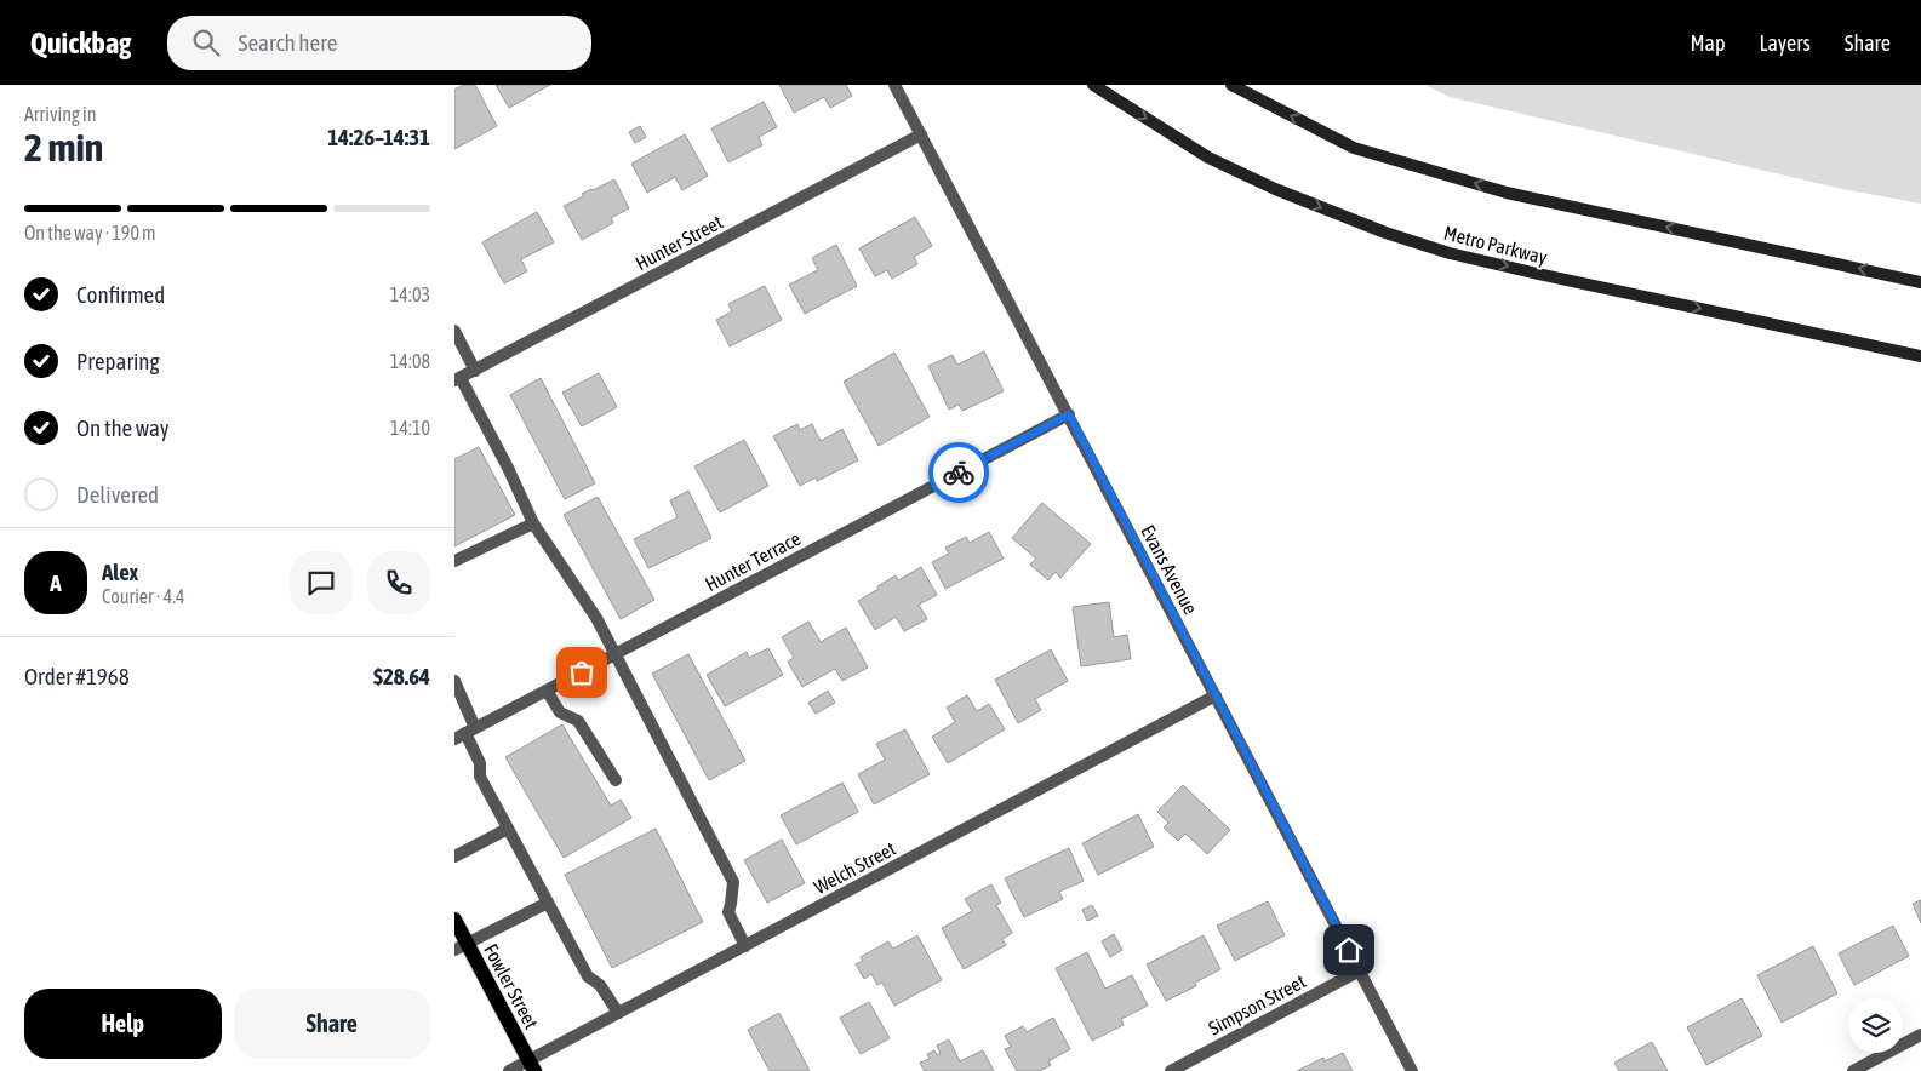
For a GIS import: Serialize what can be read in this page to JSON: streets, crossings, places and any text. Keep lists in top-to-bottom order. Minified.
{"streets":{"main road":["Metro Parkway","Fowler Street"],"street":["Hunter Street","Hunter Terrace","Evans Avenue","Welch Street","Simpson Street"]},"crossings":[["Hunter Street","Evans Avenue"],["Hunter Terrace","Evans Avenue"],["Evans Avenue","Welch Street"],["Evans Avenue","Simpson Street"],["Welch Street","Fowler Street"]],"page":{"header":"Quickbag","search":"Search here","nav":["Map","Layers","Share"],"heading":["2 min","Arriving in","14:26–14:31"],"panel":["Alex","Courier · 4.4","Order #1968","$28.64"],"bar":"On the way · 190 m","list":[["Confirmed","14:03"],["Preparing","14:08"],["On the way","14:10"],"Delivered"],"round":"A","buttons":["Help","Share"]}}
